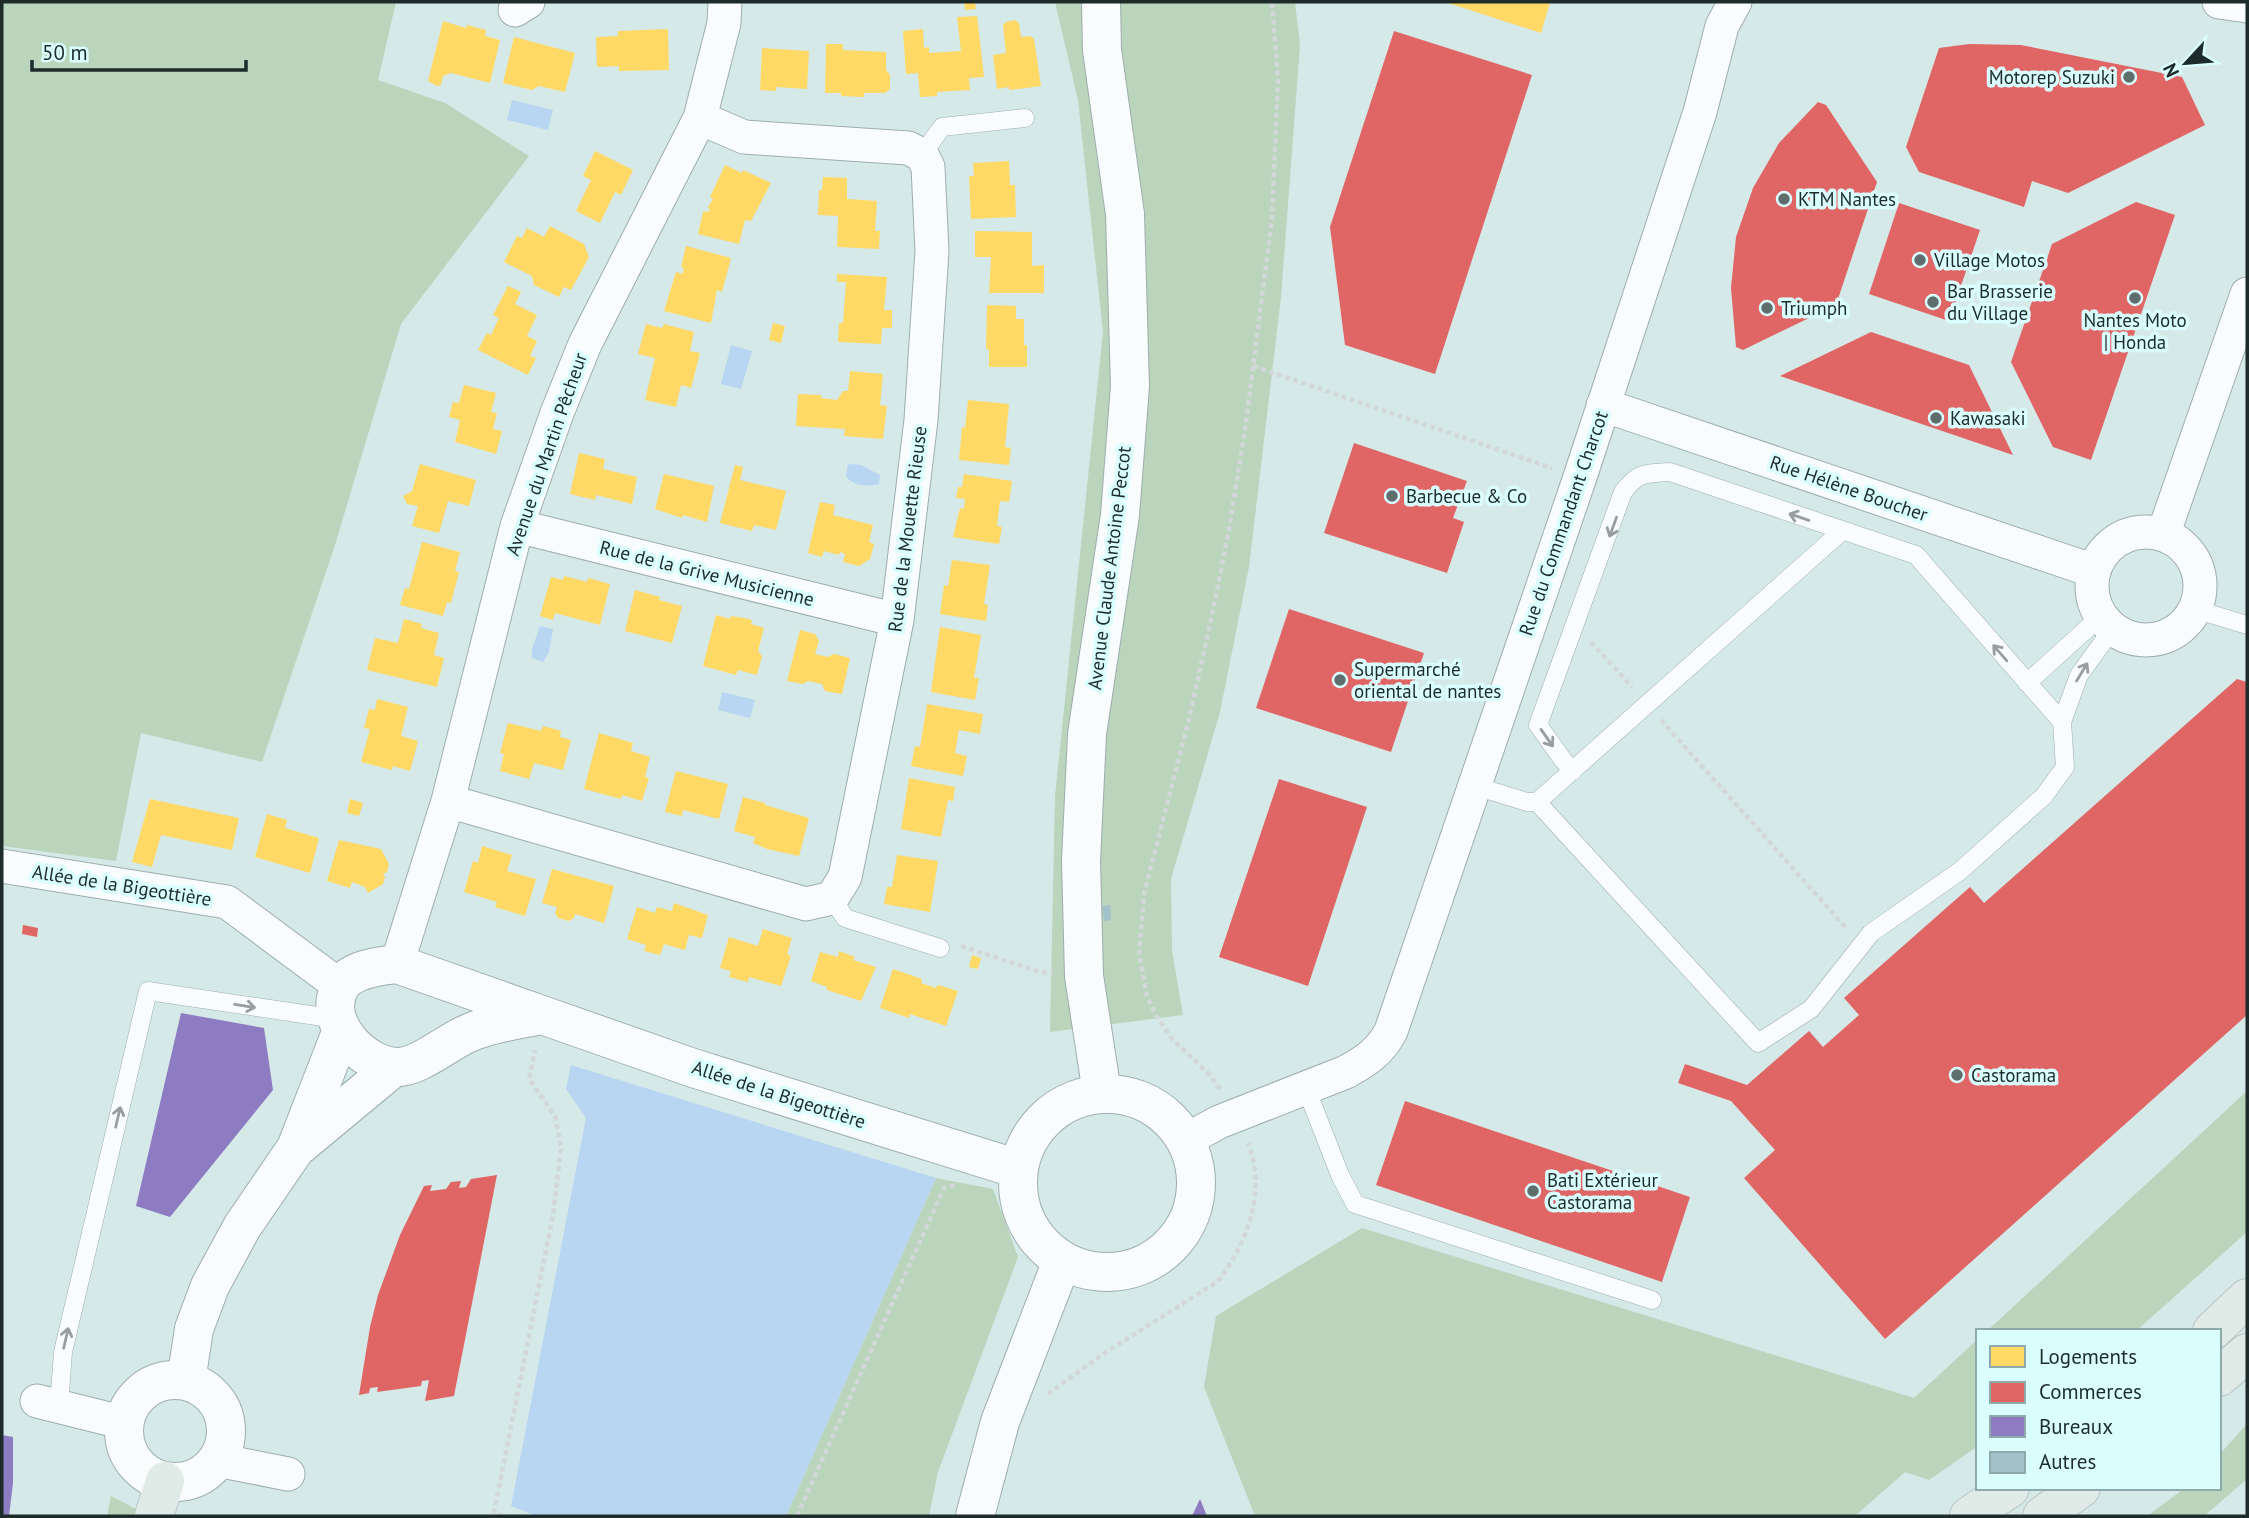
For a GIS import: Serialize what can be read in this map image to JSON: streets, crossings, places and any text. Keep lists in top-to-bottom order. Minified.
{"streets":{"main road":["Avenue Claude Antoine Peccot","Allée de la Bigeottière"],"street":["Avenue du Martin Pêcheur","Rue Hélène Boucher","Rue du Commandant Charcot","Rue de la Mouette Rieuse","Rue de la Grive Musicienne"]},"crossings":[["Avenue du Martin Pêcheur","Rue de la Grive Musicienne"],["Avenue du Martin Pêcheur","Allée de la Bigeottière"],["Rue Hélène Boucher","Rue du Commandant Charcot"],["Rue du Commandant Charcot","Avenue Claude Antoine Peccot"],["Rue du Commandant Charcot","Allée de la Bigeottière"],["Rue de la Mouette Rieuse","Rue de la Grive Musicienne"],["Avenue Claude Antoine Peccot","Allée de la Bigeottière"]],"places":["Motorep Suzuki","KTM Nantes","Village Motos","Nantes Moto | Honda","Bar Brasserie du Village","Triumph","Kawasaki","Barbecue & Co","Supermarché oriental de nantes","Castorama","Bati Extérieur Castorama"],"legend":["Logements","Commerces","Bureaux","Autres"],"scale_bar":"50 m","north":"bottom left"}
